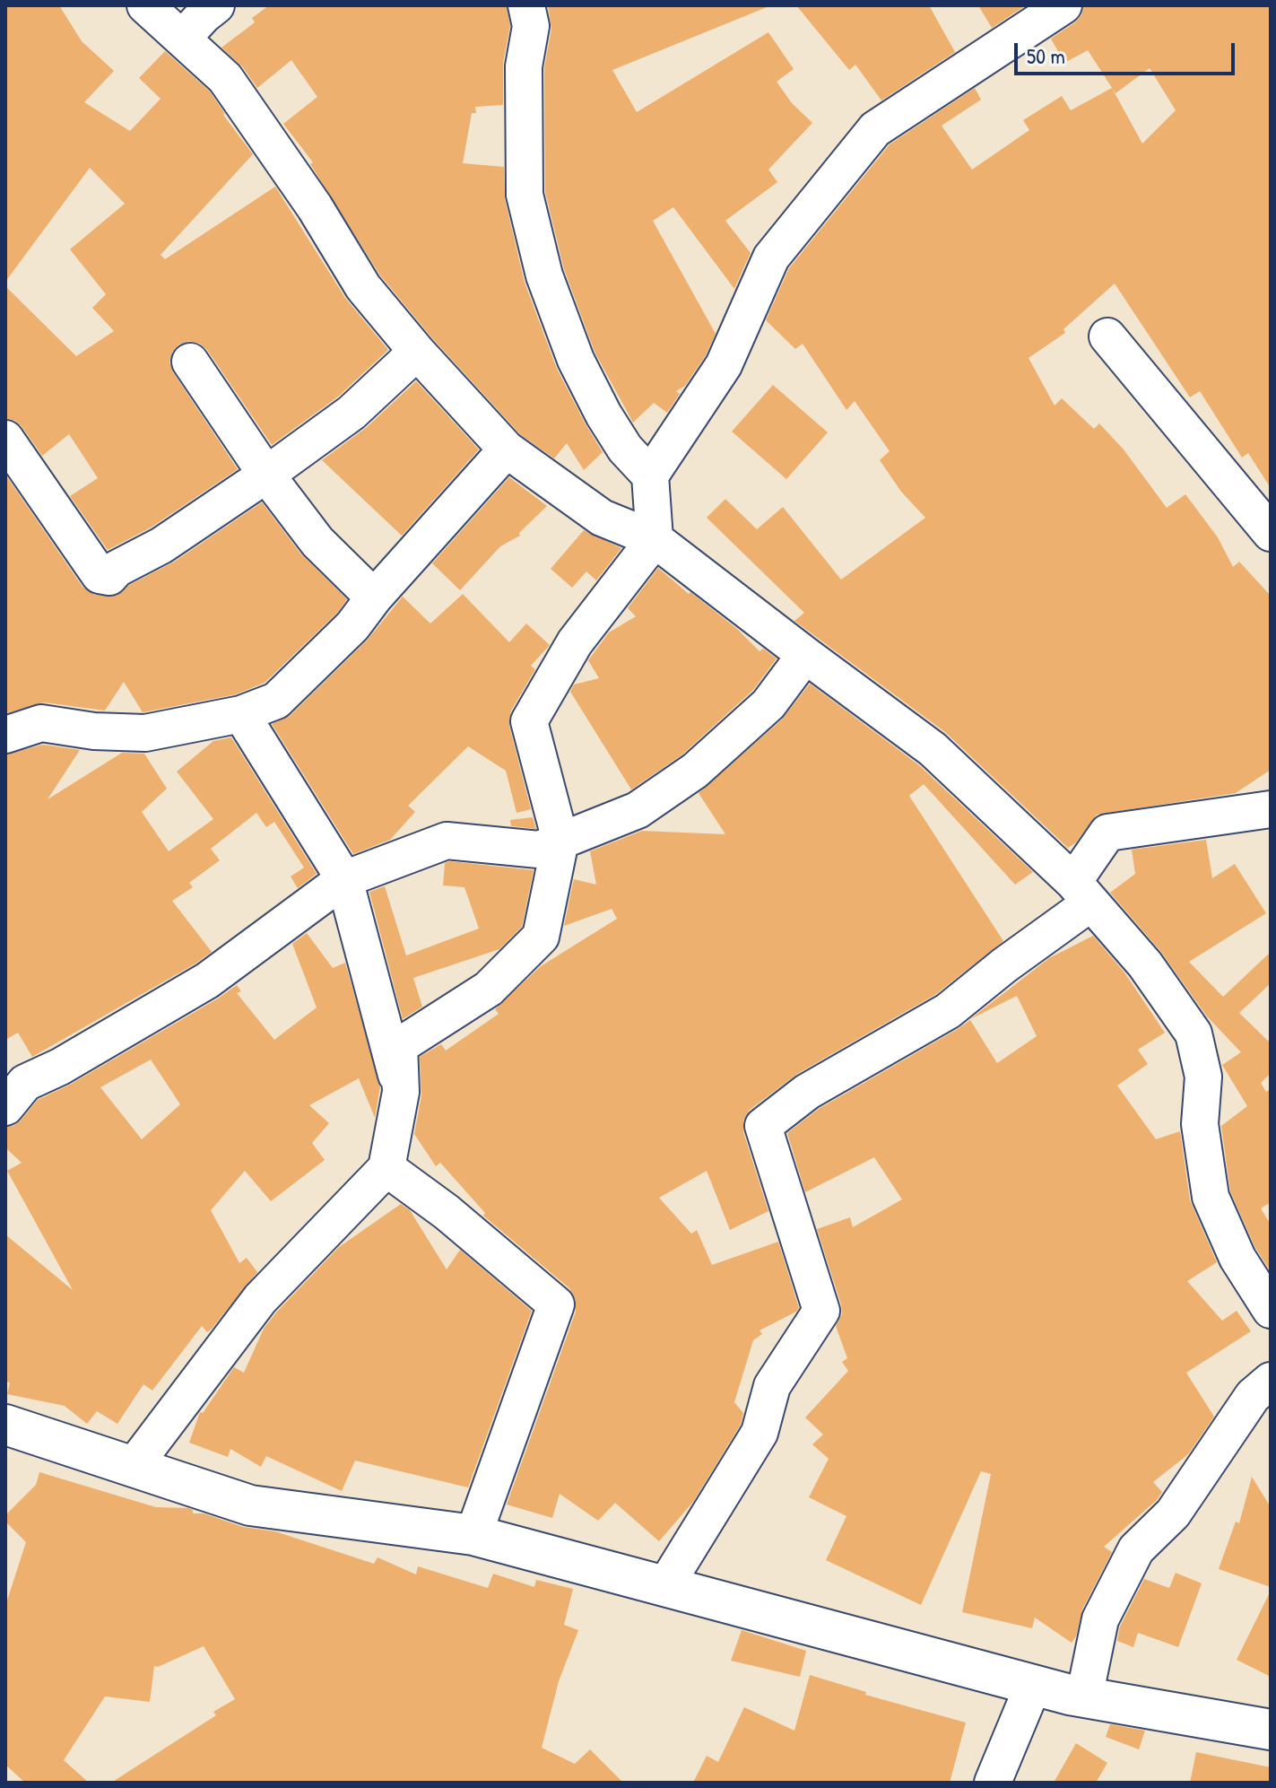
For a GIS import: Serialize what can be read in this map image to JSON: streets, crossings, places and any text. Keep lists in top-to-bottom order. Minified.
{"scale_bar":"50 m"}
